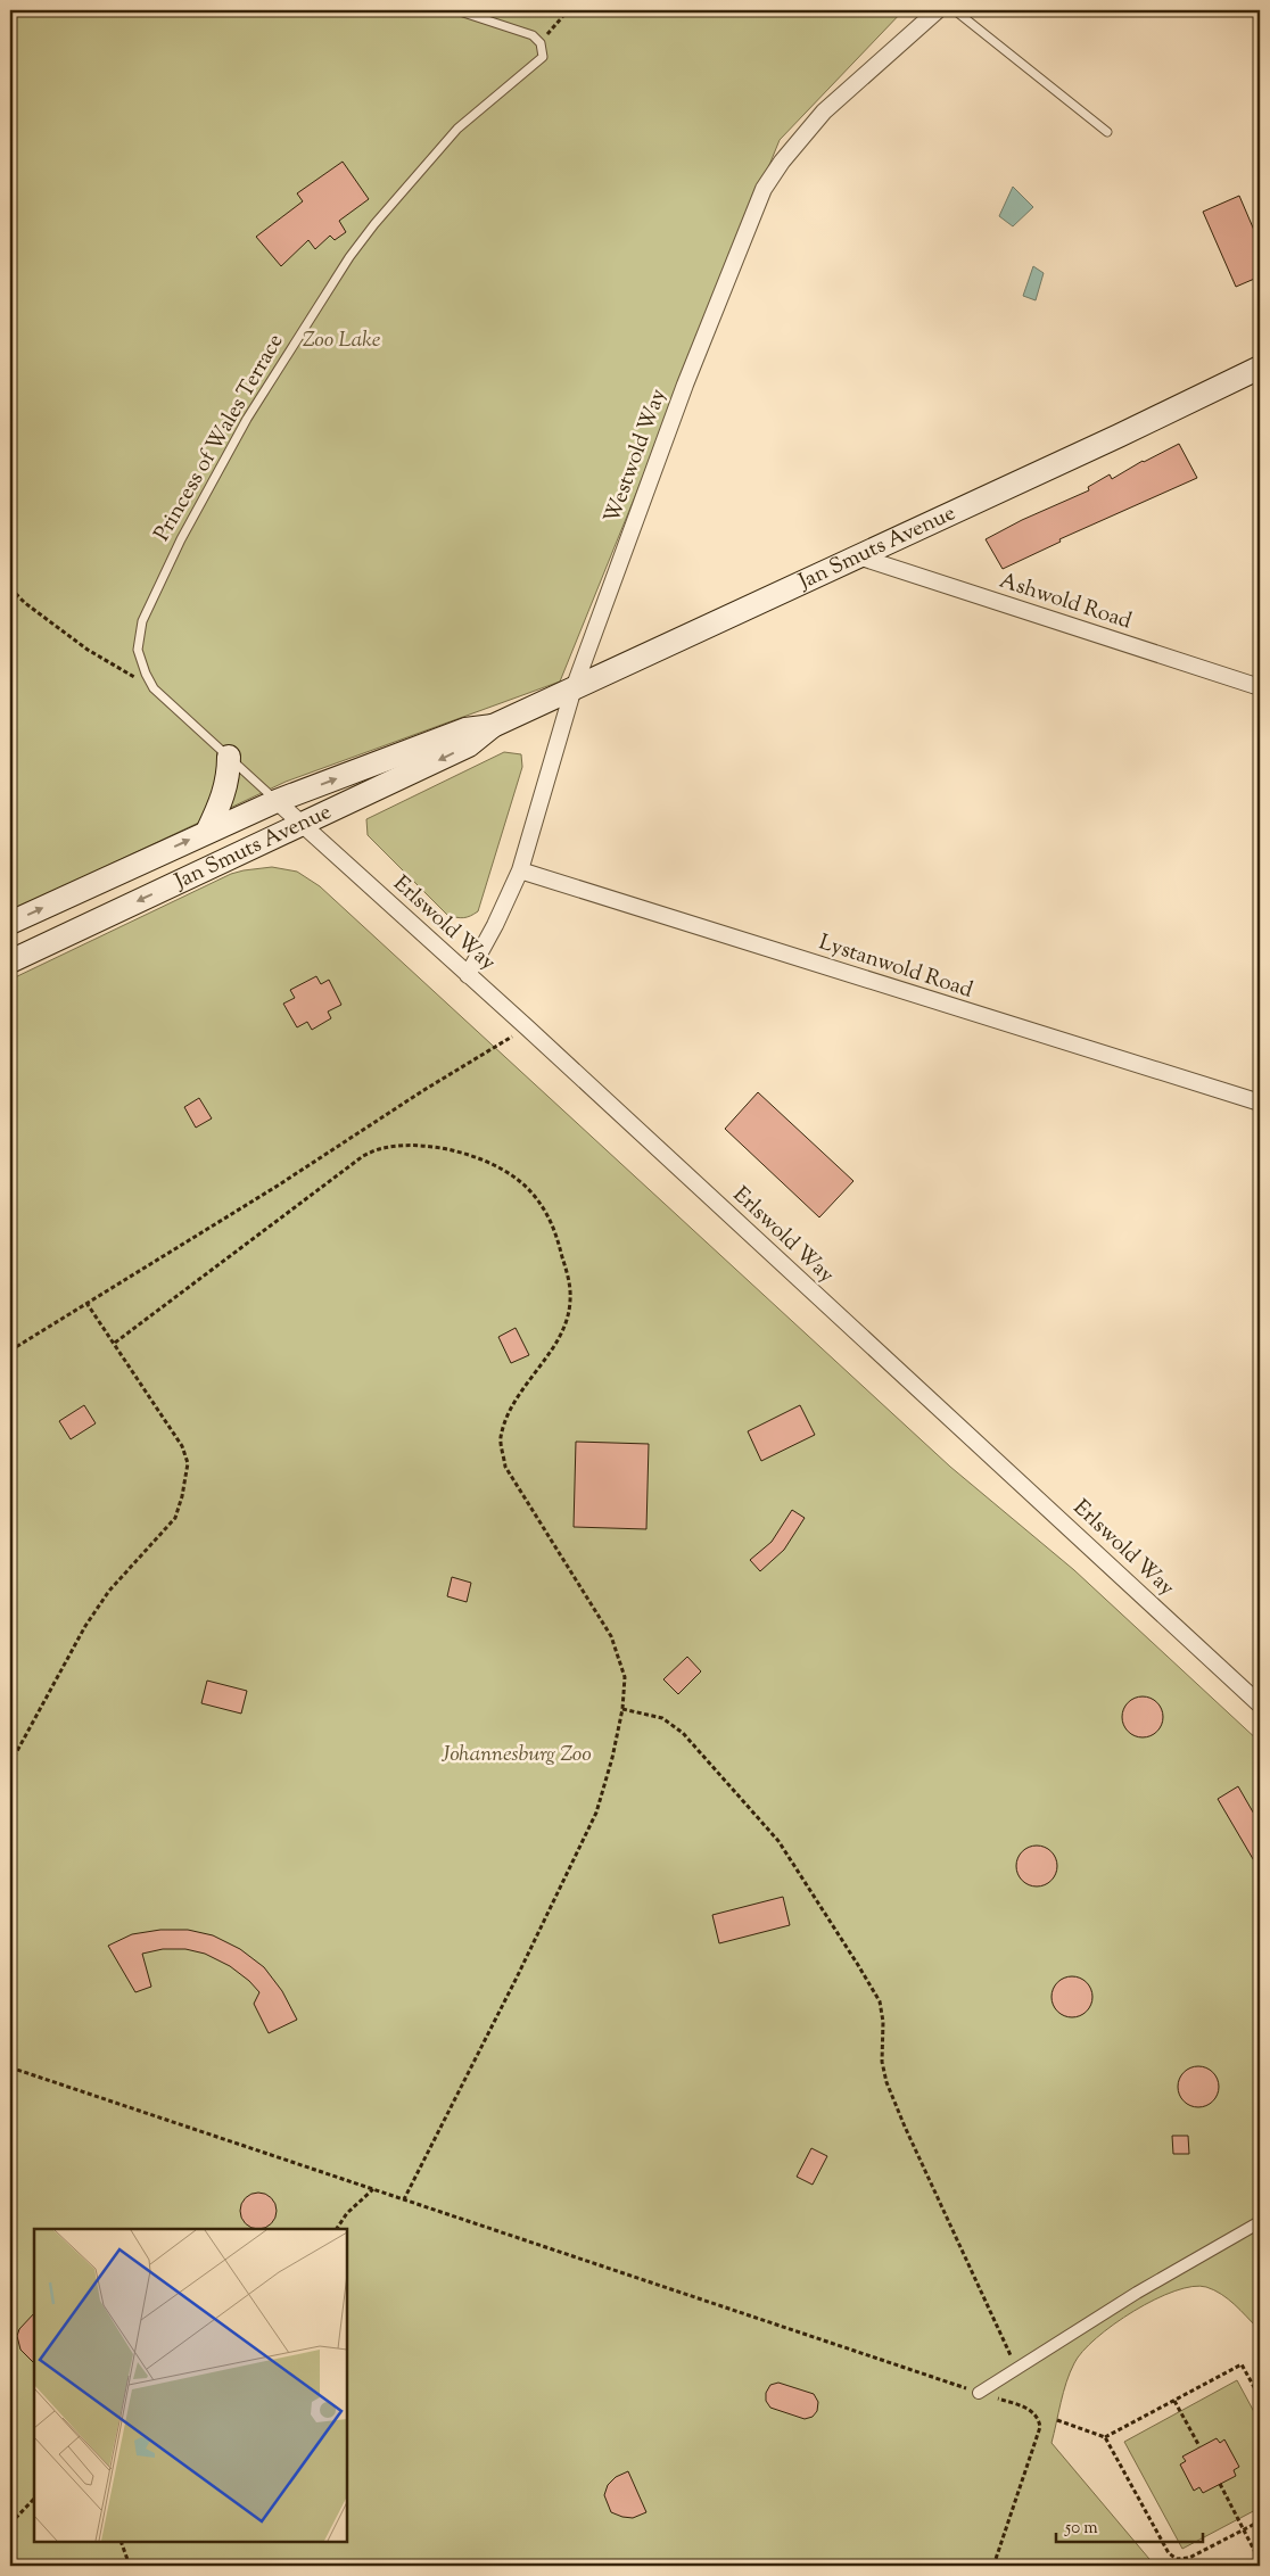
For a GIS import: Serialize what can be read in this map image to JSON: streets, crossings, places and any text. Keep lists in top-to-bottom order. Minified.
{"streets":{"main road":["Jan Smuts Avenue"],"street":["Westwold Way","Ashwold Road","Erlswold Way","Lystanwold Road"],"lane":["Princess of Wales Terrace"]},"crossings":[["Princess of Wales Terrace","Jan Smuts Avenue"],["Princess of Wales Terrace","Erlswold Way"],["Westwold Way","Jan Smuts Avenue"],["Westwold Way","Erlswold Way"],["Westwold Way","Lystanwold Road"],["Jan Smuts Avenue","Ashwold Road"],["Jan Smuts Avenue","Erlswold Way"]],"parks":["Zoo Lake","Johannesburg Zoo"],"scale_bar":"50 m"}
